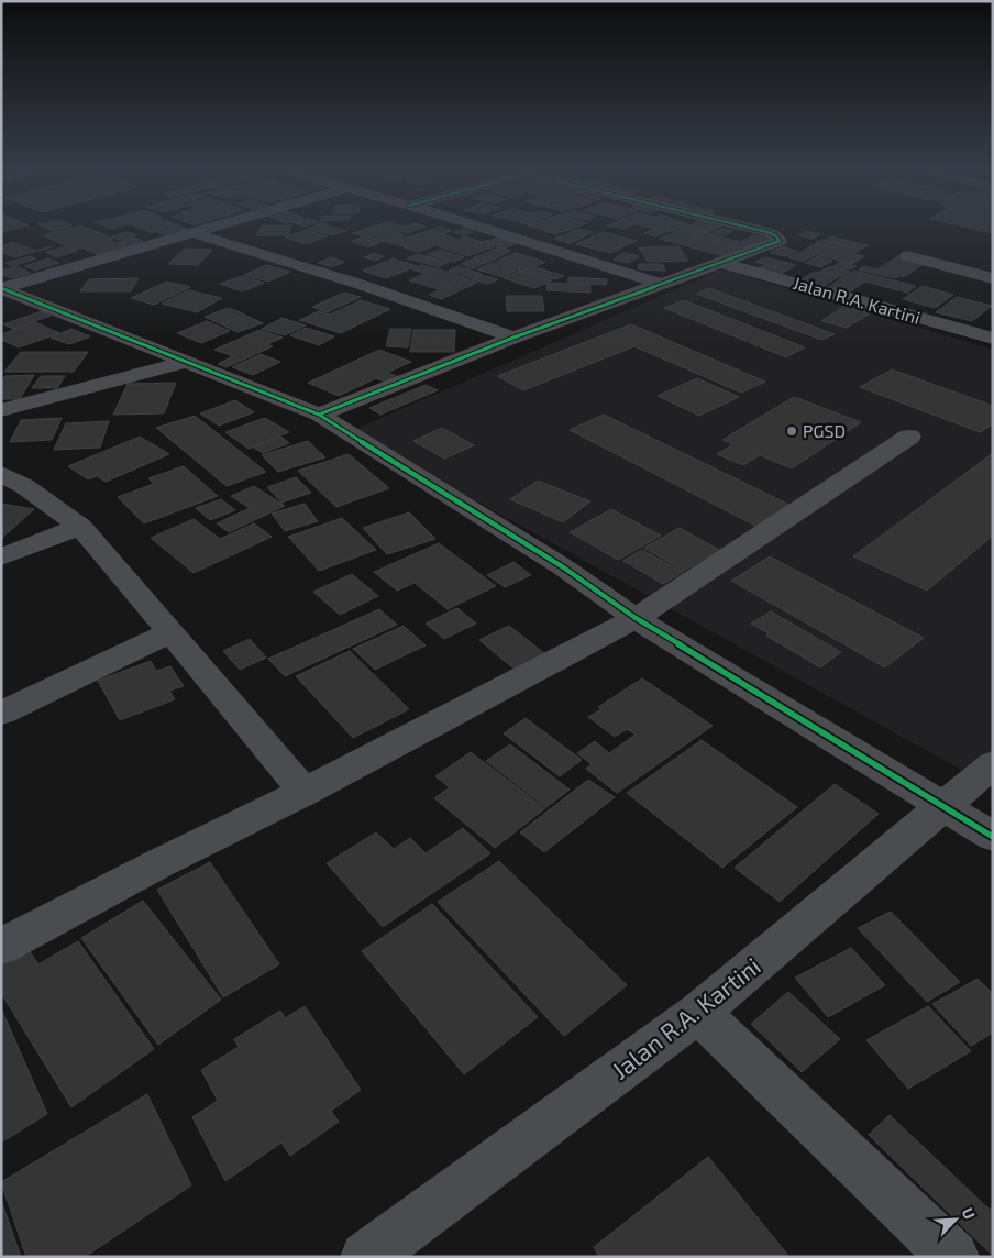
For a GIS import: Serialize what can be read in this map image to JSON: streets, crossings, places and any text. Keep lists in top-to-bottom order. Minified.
{"streets":{"street":["Jalan R.A. Kartini"]},"places":["PGSD"],"north":"top right"}
